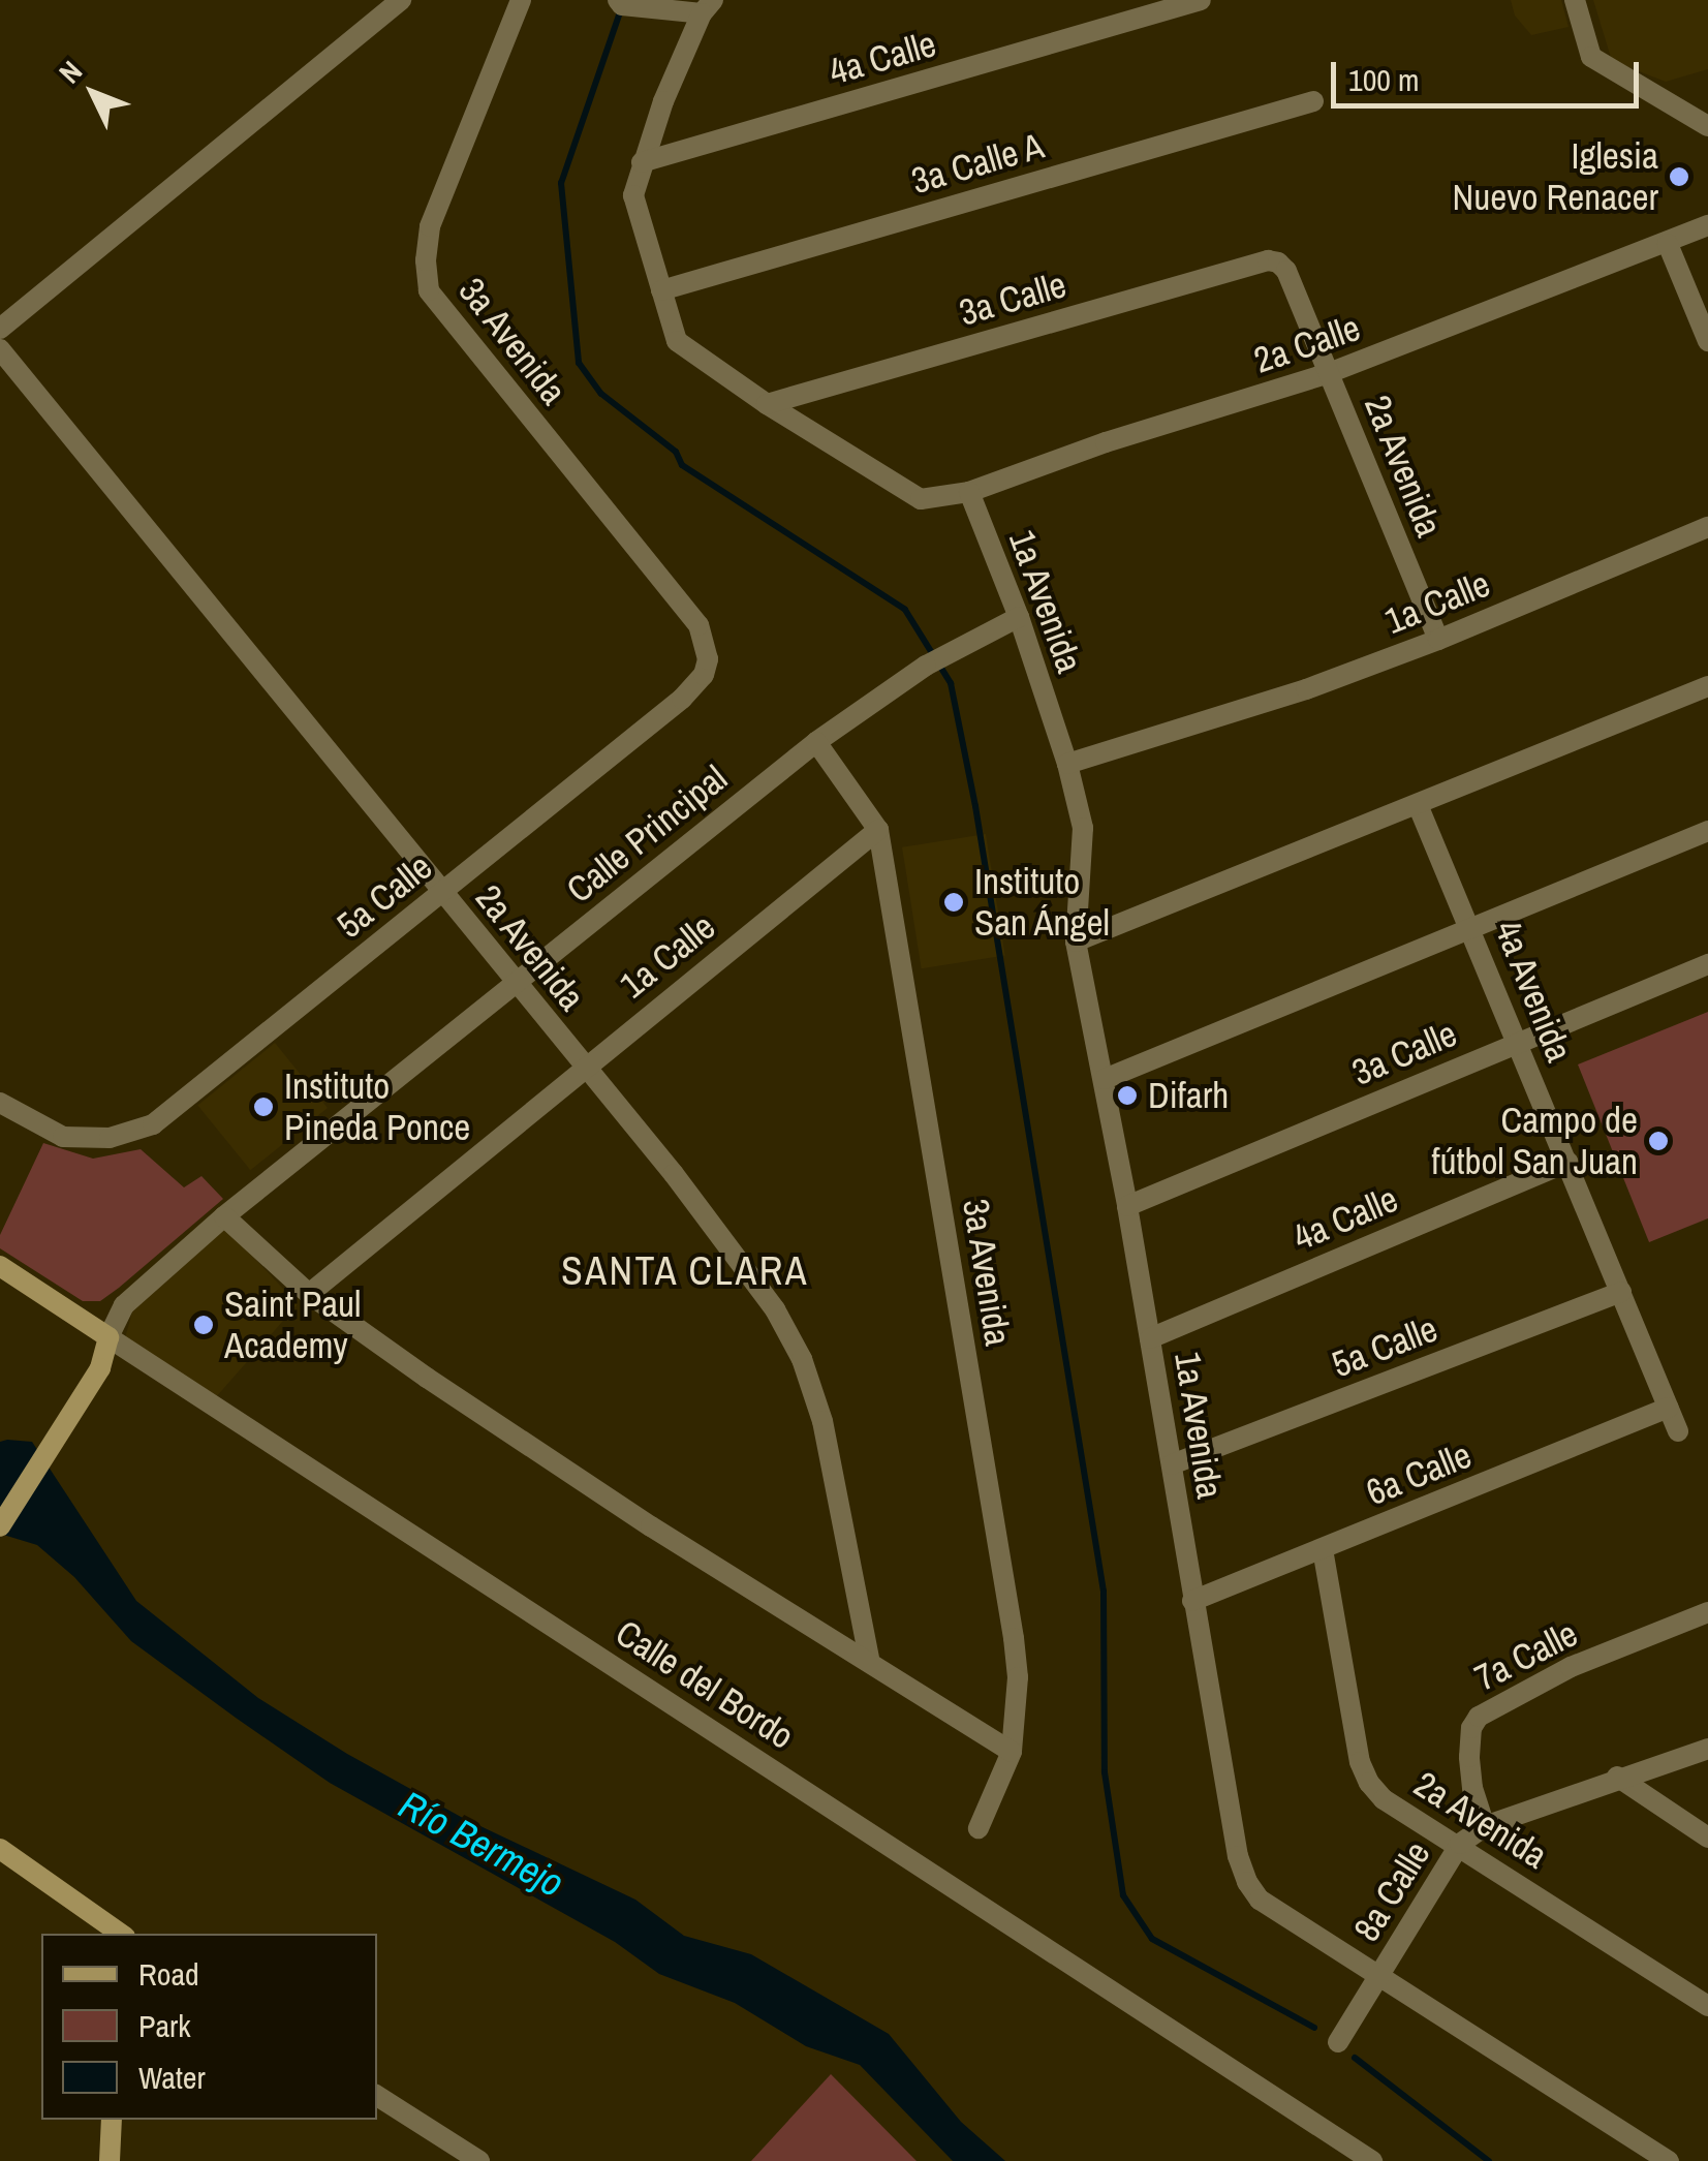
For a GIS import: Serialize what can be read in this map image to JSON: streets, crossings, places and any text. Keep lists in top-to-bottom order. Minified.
{"streets":{"street":["4a Calle","3a Calle A","3a Calle","3a Avenida","2a Calle","2a Avenida","1a Avenida","1a Calle","Calle Principal","5a Calle","4a Avenida","6a Calle","7a Calle","Calle del Bordo","8a Calle"]},"crossings":[["4a Calle","1a Avenida"],["4a Calle","4a Avenida"],["3a Calle","2a Calle"],["3a Calle","2a Avenida"],["3a Calle","1a Avenida"],["3a Calle","4a Avenida"],["3a Avenida","1a Calle"],["3a Avenida","Calle Principal"],["3a Avenida","5a Calle"],["2a Calle","2a Avenida"],["2a Calle","1a Avenida"],["2a Avenida","1a Calle"],["2a Avenida","Calle Principal"],["2a Avenida","5a Calle"],["2a Avenida","6a Calle"],["2a Avenida","8a Calle"],["1a Avenida","1a Calle"],["1a Avenida","Calle Principal"],["1a Avenida","5a Calle"],["1a Avenida","6a Calle"],["1a Avenida","8a Calle"],["Calle Principal","Calle del Bordo"],["5a Calle","4a Avenida"],["4a Avenida","6a Calle"],["7a Calle","8a Calle"]],"districts":["SANTA CLARA"],"water":["Río Bermejo"],"places":["Iglesia Nuevo Renacer","Instituto San Ángel","Difarh","Instituto Pineda Ponce","Campo de fútbol San Juan","Saint Paul Academy"],"legend":["Road","Park","Water"],"scale_bar":"100 m","north":"top left"}
